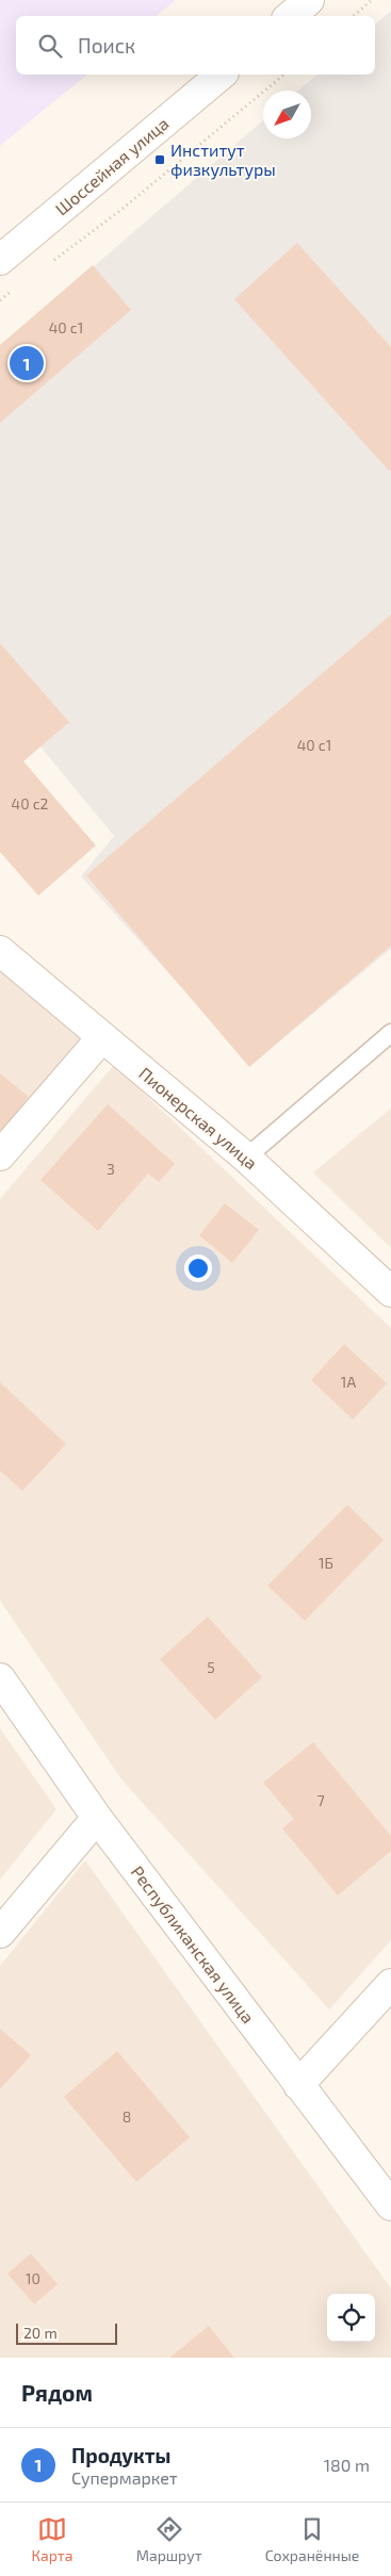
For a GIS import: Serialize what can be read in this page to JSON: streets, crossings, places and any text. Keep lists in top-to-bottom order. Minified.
{"streets":{"street":["Шоссейная улица","Пионерская улица","Республиканская улица"]},"places":{"transit":["Институт физкультуры"]},"house_numbers":["40 с1","40 с1","40 с2","3","1А","1Б","5","7","8","10"],"scale_bar":"20 m","north":"bottom left","page":{"search":"Поиск","pins":"1","scale":"20 m","heading":"Рядом","list":[{"mark":"1","name":"Продукты","note":"Супермаркет","value":"180 m"}],"nav":["Карта","Маршрут","Сохранённые"]}}
